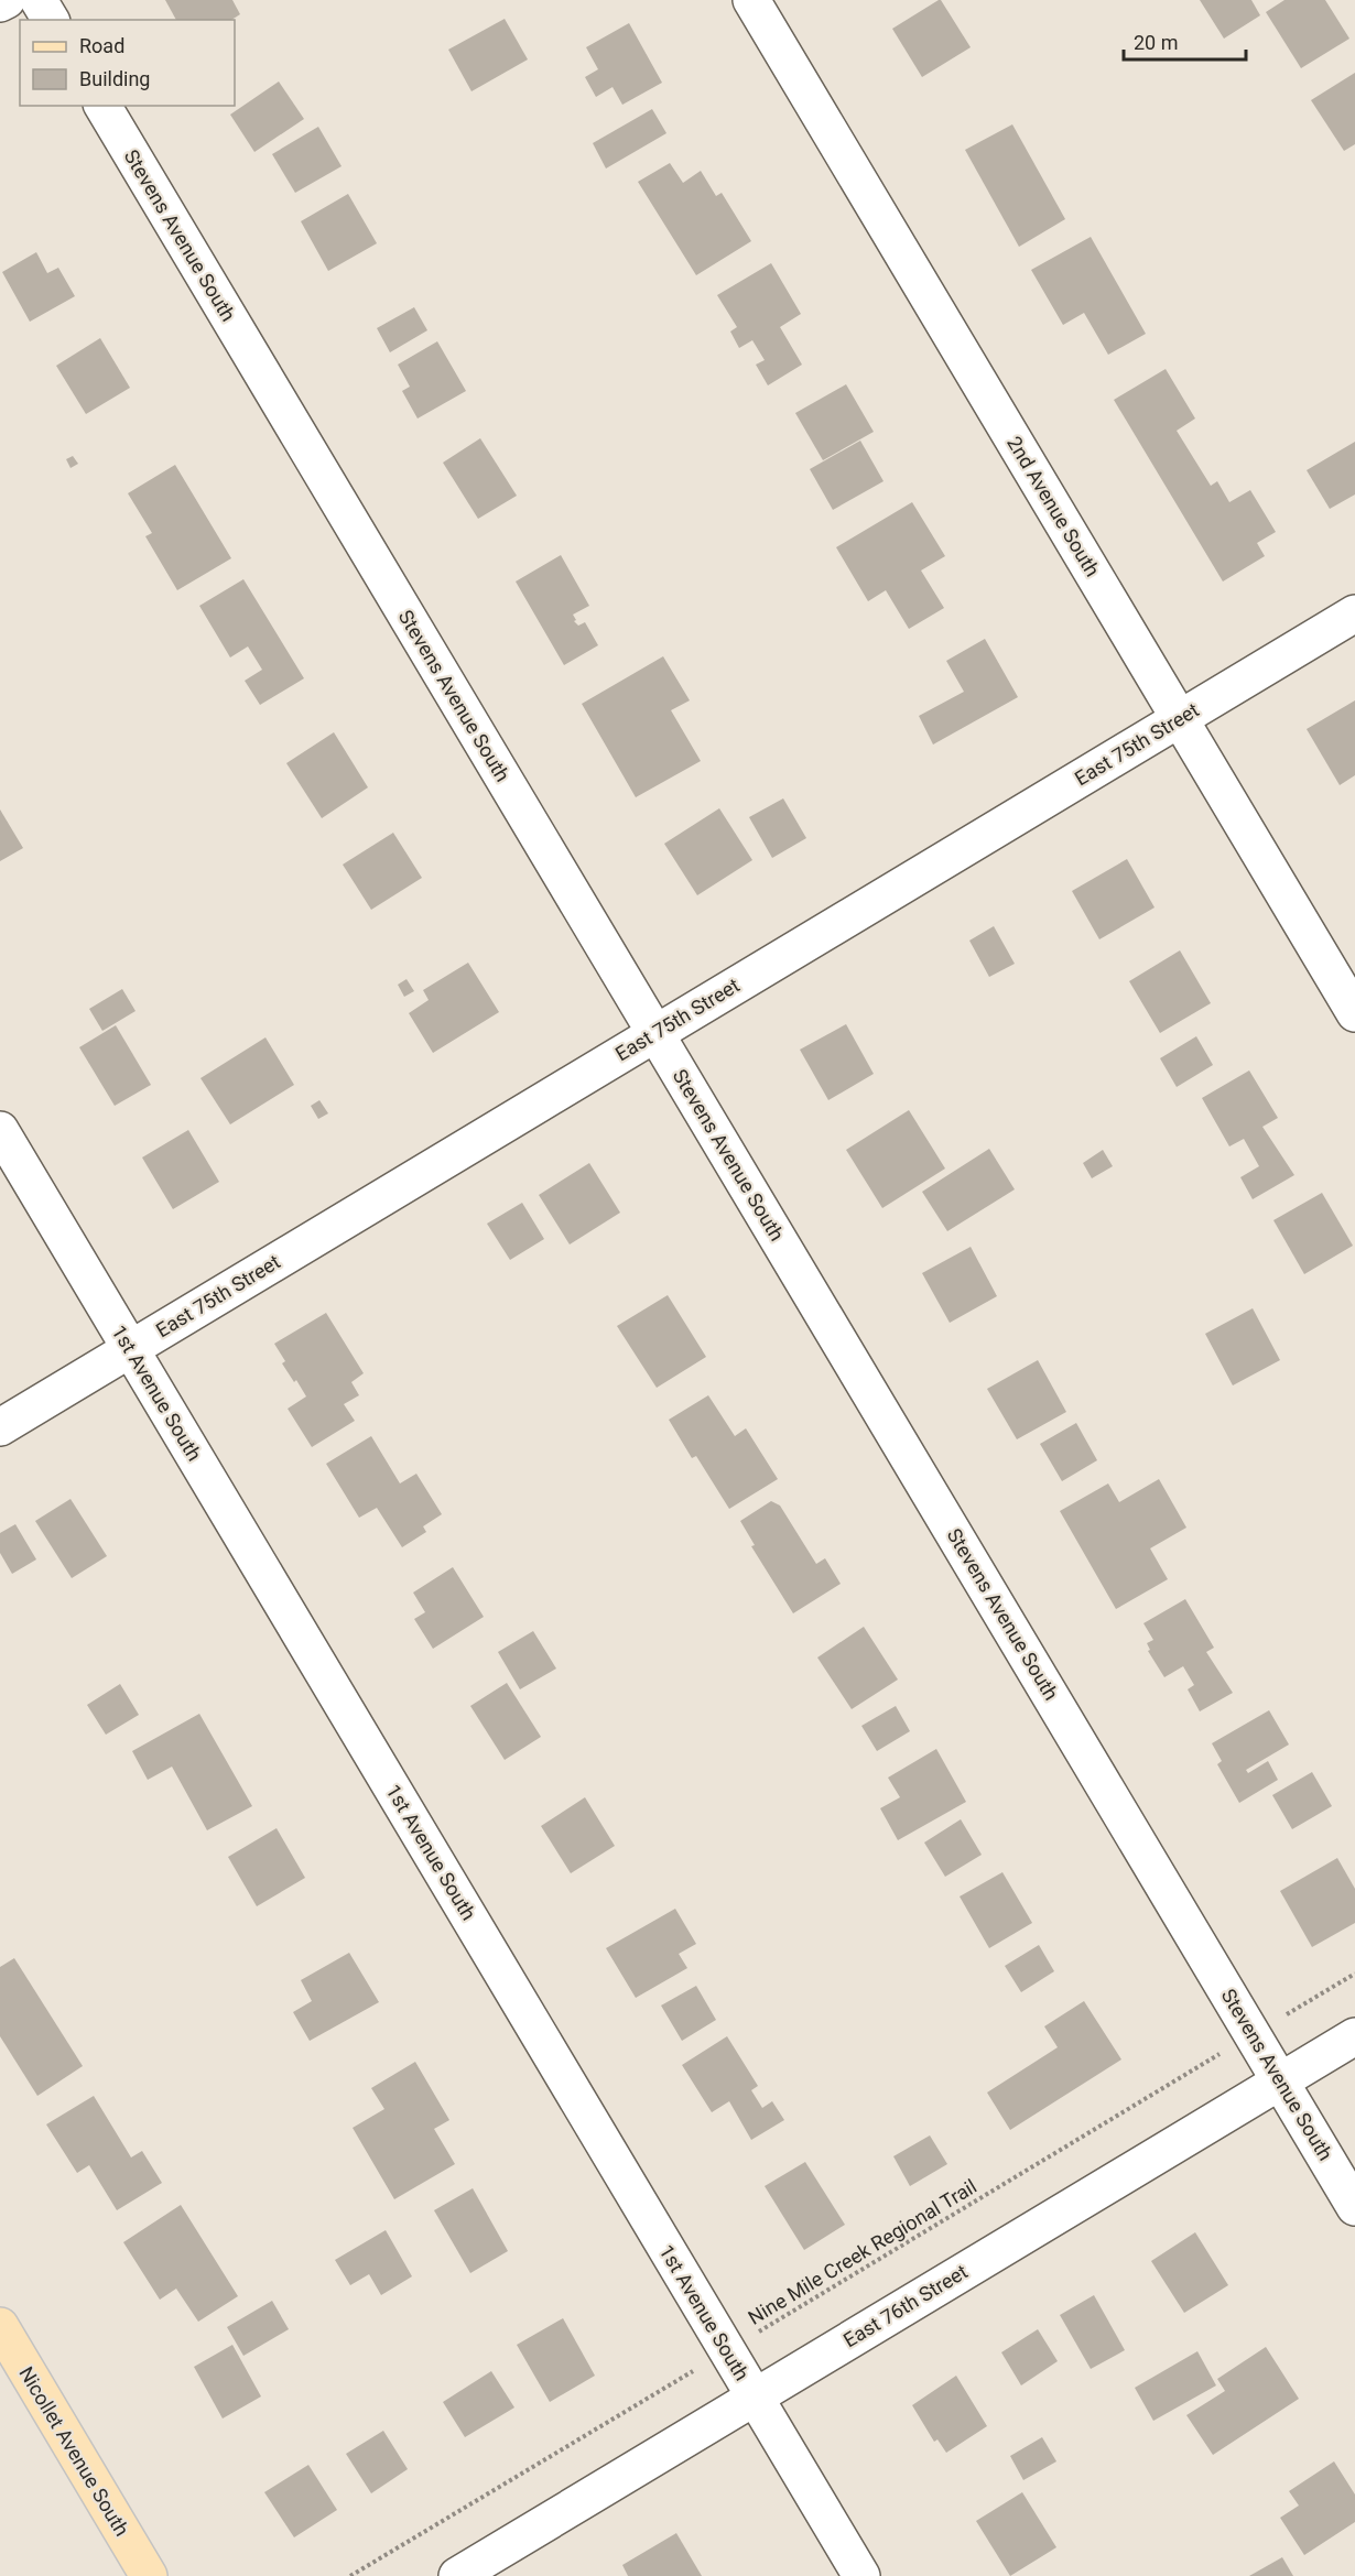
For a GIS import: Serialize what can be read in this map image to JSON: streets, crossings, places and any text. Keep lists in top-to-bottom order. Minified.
{"streets":{"main road":["Nicollet Avenue South"],"street":["Stevens Avenue South","2nd Avenue South","East 75th Street","1st Avenue South","East 76th Street"],"path":["Nine Mile Creek Regional Trail"]},"crossings":[["Stevens Avenue South","East 75th Street"],["Stevens Avenue South","Nine Mile Creek Regional Trail"],["Stevens Avenue South","East 76th Street"],["2nd Avenue South","East 75th Street"],["East 75th Street","1st Avenue South"],["1st Avenue South","Nine Mile Creek Regional Trail"],["1st Avenue South","East 76th Street"]],"legend":["Road","Building"],"scale_bar":"20 m"}
